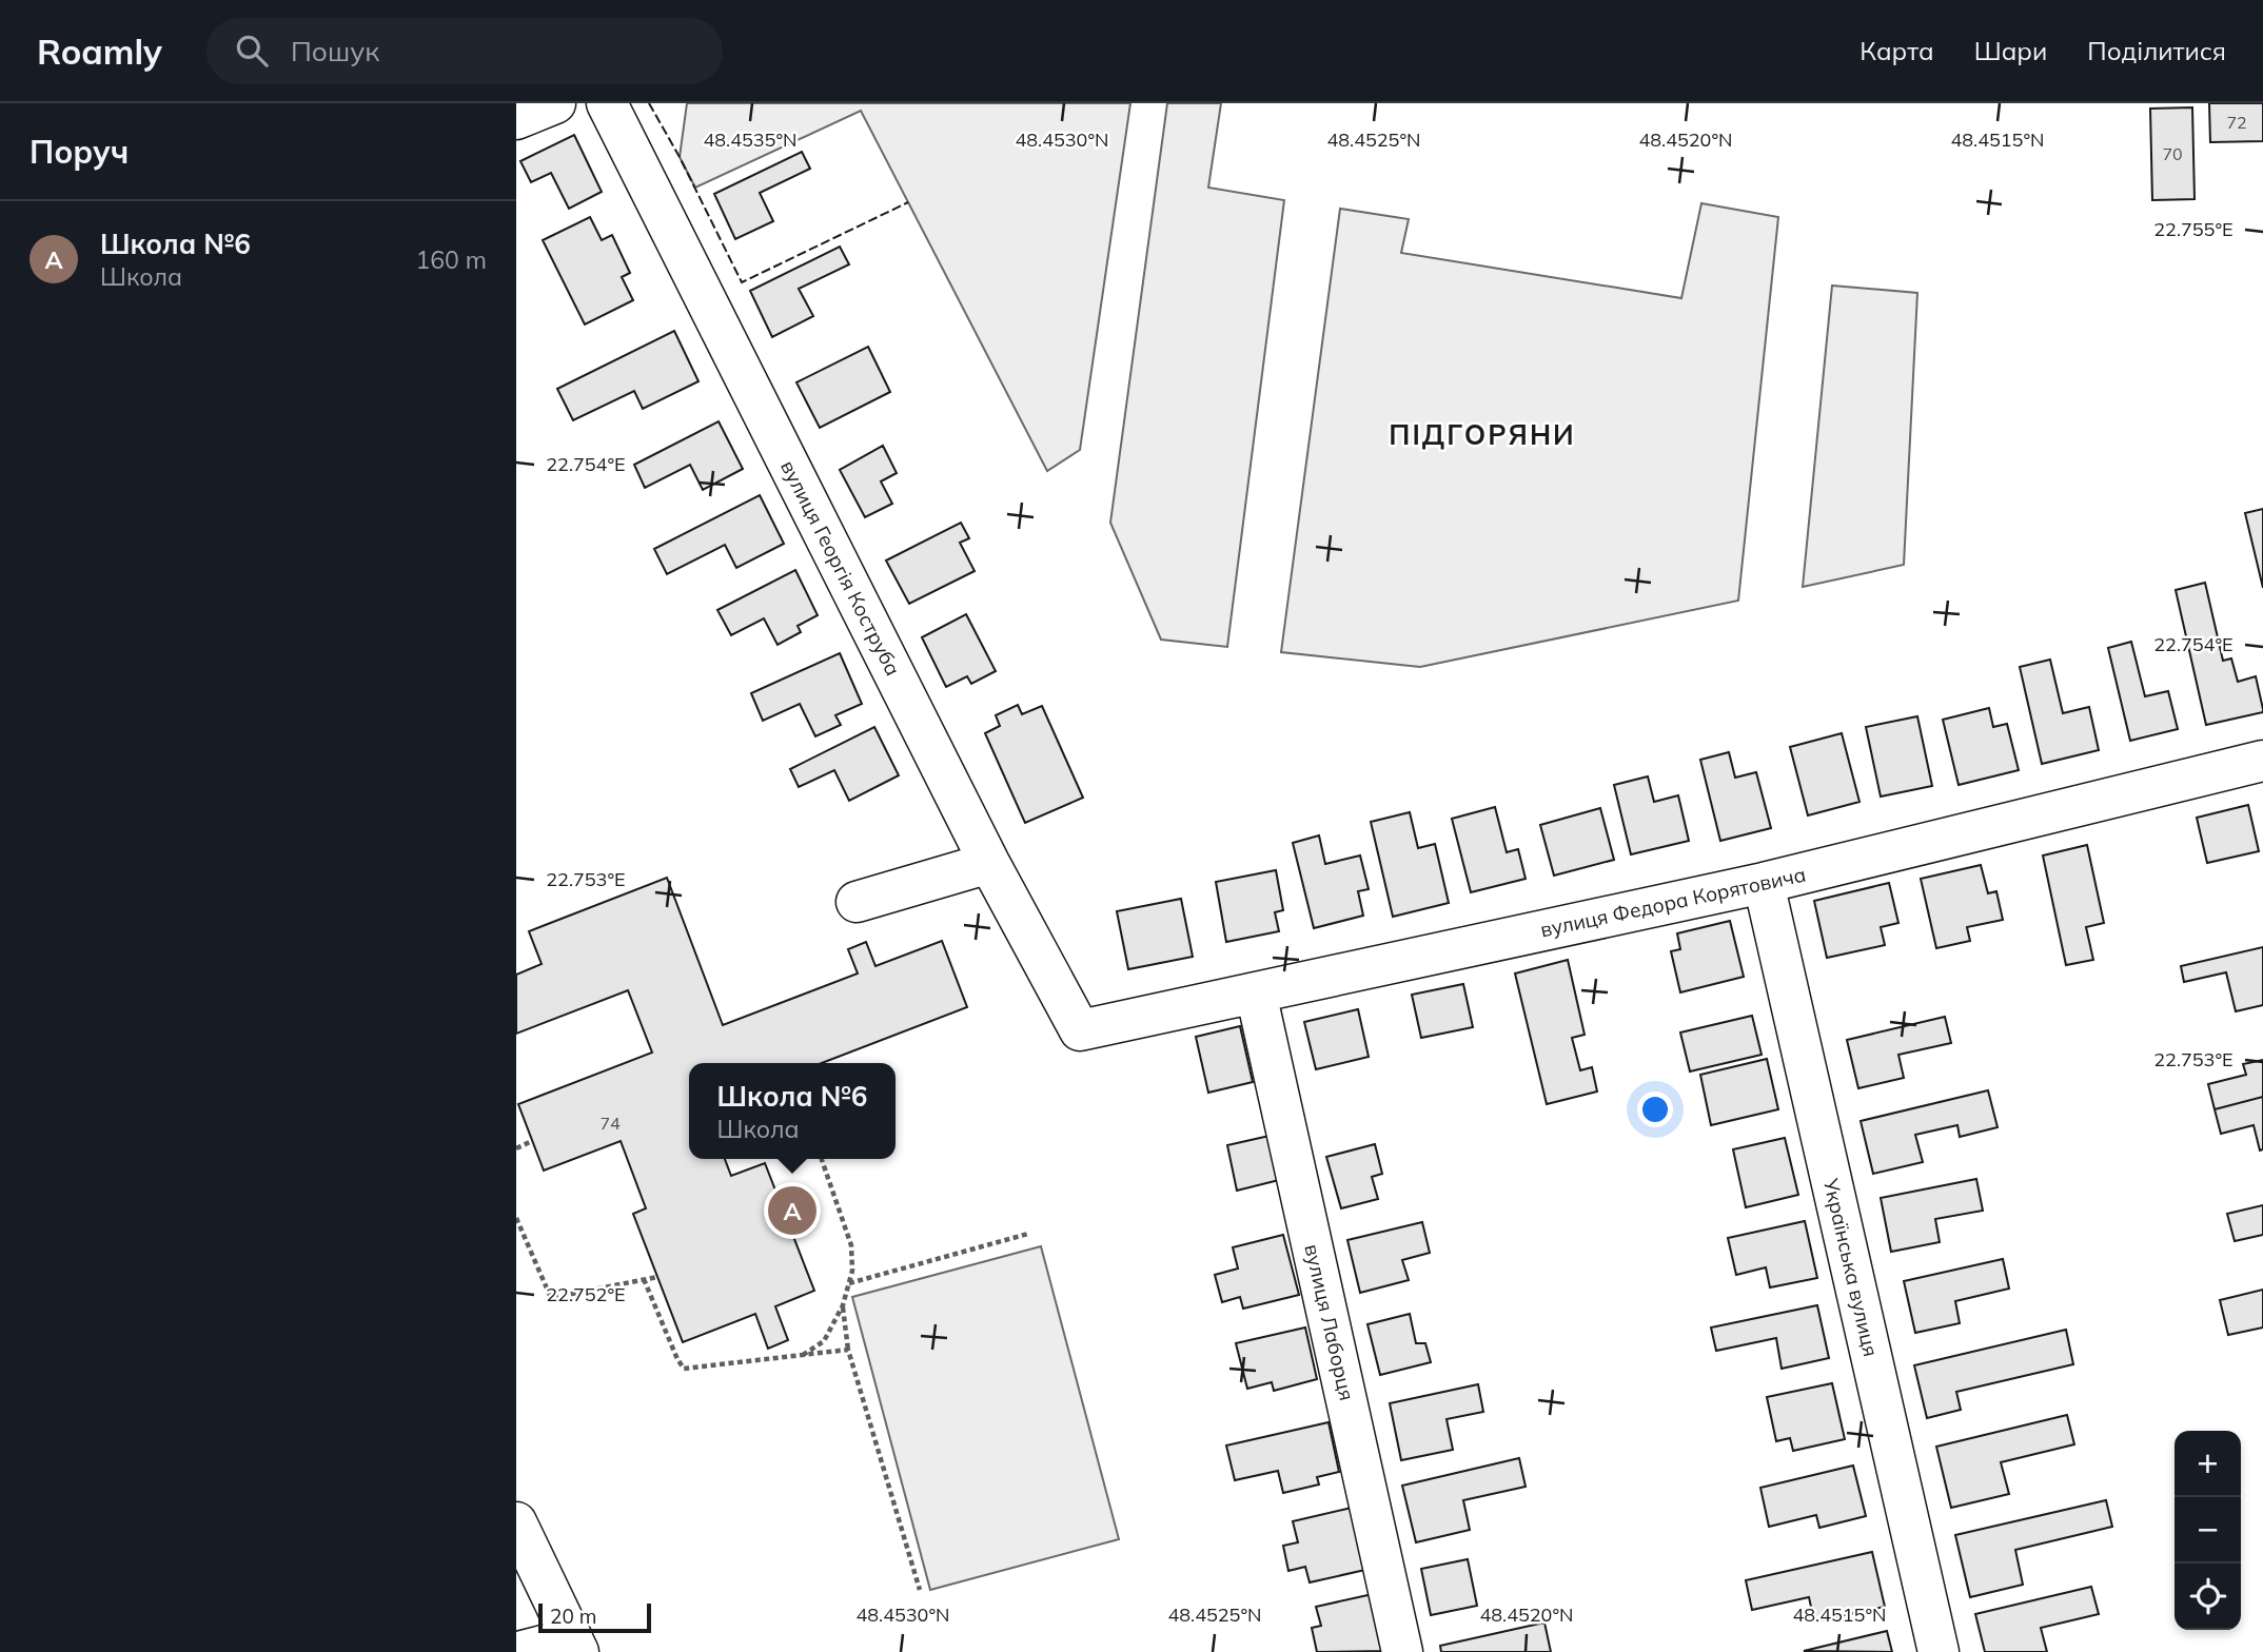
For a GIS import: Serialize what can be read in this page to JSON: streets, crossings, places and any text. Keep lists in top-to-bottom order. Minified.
{"streets":{"street":["вулиця Георгія Коструба","вулиця Федора Корятовича","Українська вулиця","вулиця Лаборця"]},"crossings":[["вулиця Георгія Коструба","вулиця Федора Корятовича"],["вулиця Федора Корятовича","Українська вулиця"],["вулиця Федора Корятовича","вулиця Лаборця"]],"districts":["ПІДГОРЯНИ"],"house_numbers":["72","70","74"],"scale_bar":"20 m","page":{"header":"Roamly","search":"Пошук","nav":["Карта","Шари","Поділитися"],"heading":"Поруч","list":[{"mark":"A","name":"Школа №6","note":"Школа","value":"160 m"}],"popup":["Школа №6","Школа"],"pins":"A","map_buttons":["+","−"],"scale":"20 m"},"coordinates":["48.4535°N","48.4530°N","48.4525°N","48.4520°N","48.4515°N","22.755°E","22.754°E","22.753°E","22.752°E"]}
